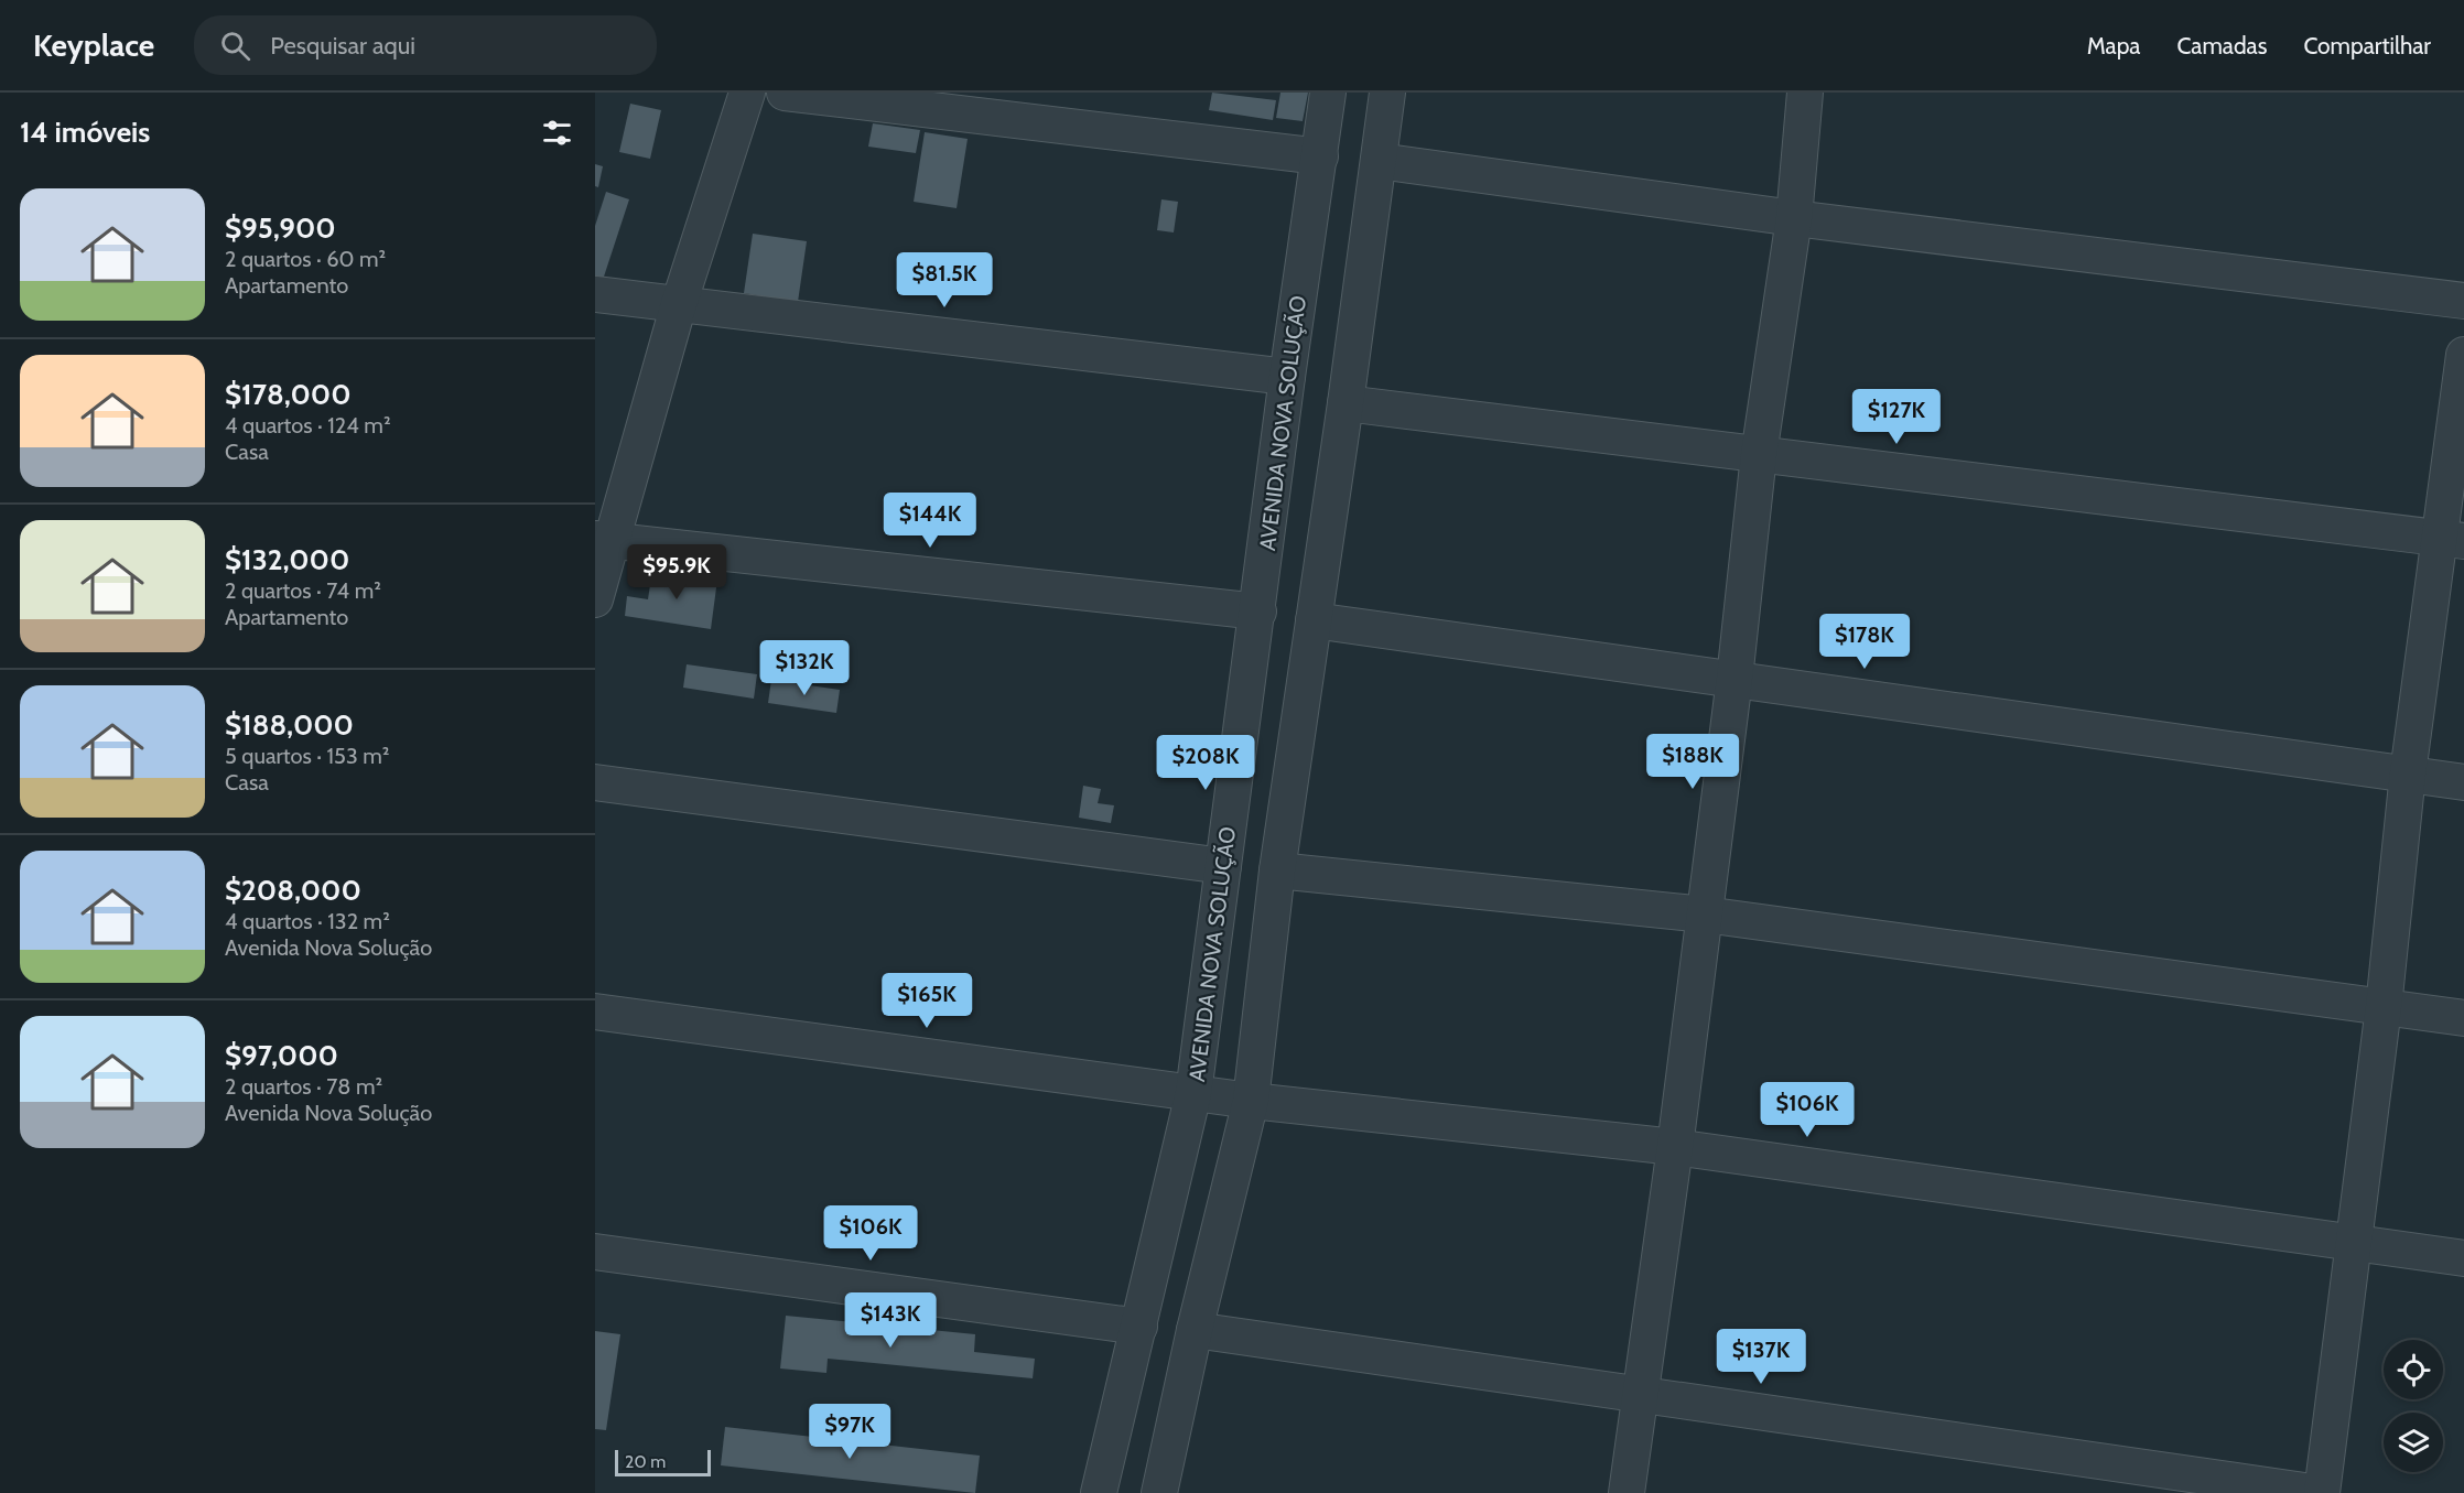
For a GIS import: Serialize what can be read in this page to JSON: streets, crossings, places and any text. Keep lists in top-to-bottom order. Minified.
{"streets":{"street":["AVENIDA NOVA SOLUÇÃO"]},"scale_bar":"20 m","page":{"header":"Keyplace","search":"Pesquisar aqui","nav":["Mapa","Camadas","Compartilhar"],"heading":"14 imóveis","list":[{"name":"$95,900","note":"2 quartos · 60 m² · Apartamento"},{"name":"$178,000","note":"4 quartos · 124 m² · Casa"},{"name":"$132,000","note":"2 quartos · 74 m² · Apartamento"},{"name":"$188,000","note":"5 quartos · 153 m² · Casa"},{"name":"$208,000","note":"4 quartos · 132 m² · Avenida Nova Solução"},{"name":"$97,000","note":"2 quartos · 78 m² · Avenida Nova Solução"}],"price":["$81.5K","$127K","$144K","$95.9K","$178K","$132K","$188K","$208K","$165K","$106K","$106K","$143K","$137K","$97K"],"scale":"20 m"}}
